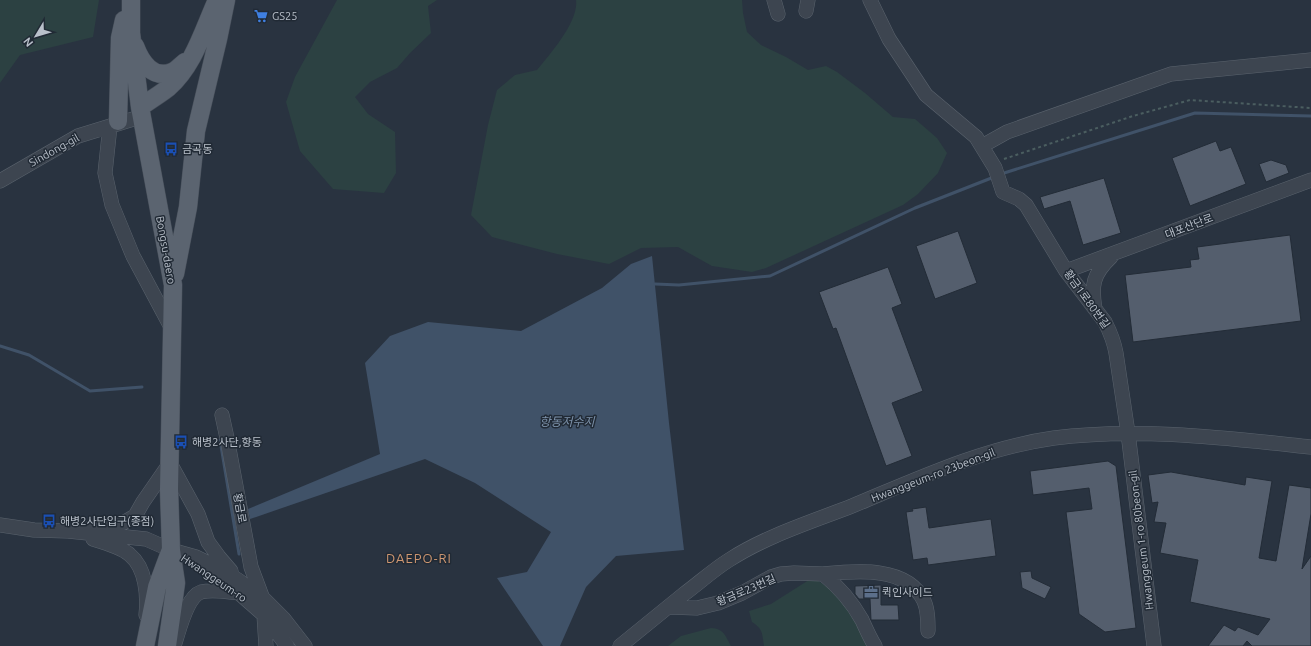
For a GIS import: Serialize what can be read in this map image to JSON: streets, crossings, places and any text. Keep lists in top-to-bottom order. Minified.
{"streets":{"main road":["Bongsu-daero"],"street":["Sindong-gil","대포산단로","황금1로80번길","Hwanggeum-ro 23beon-gil","황금로","Hwanggeum 1-ro 80beon-gil","Hwanggeum-ro","황금로23번길"]},"crossings":[["Sindong-gil","Bongsu-daero"],["대포산단로","황금1로80번길"],["Bongsu-daero","Hwanggeum-ro"],["황금1로80번길","Hwanggeum-ro 23beon-gil"],["황금1로80번길","Hwanggeum 1-ro 80beon-gil"],["Hwanggeum-ro 23beon-gil","Hwanggeum 1-ro 80beon-gil"],["Hwanggeum-ro 23beon-gil","황금로23번길"],["황금로","Hwanggeum-ro"]],"districts":["DAEPO-RI"],"water":["항동저수지"],"places":{"supermarket":["GS25"],"bus stop":["금곡동","해병2사단,향동","해병2사단입구(종점)"],"office":["퀵인사이드"]},"north":"bottom left"}
